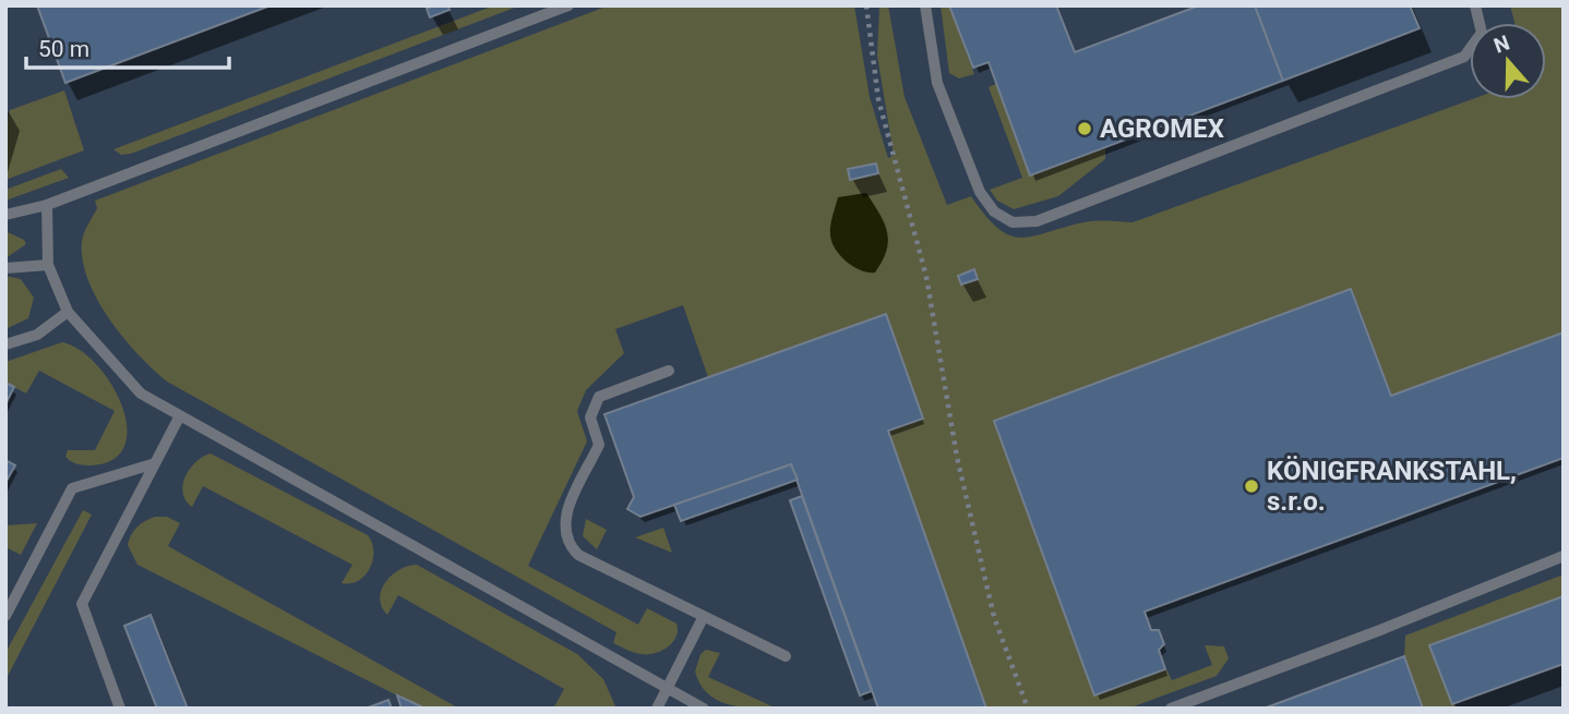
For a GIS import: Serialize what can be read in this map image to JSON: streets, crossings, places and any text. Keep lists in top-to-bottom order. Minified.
{"places":["AGROMEX","KÖNIGFRANKSTAHL, s.r.o."],"scale_bar":"50 m","north":"top"}
